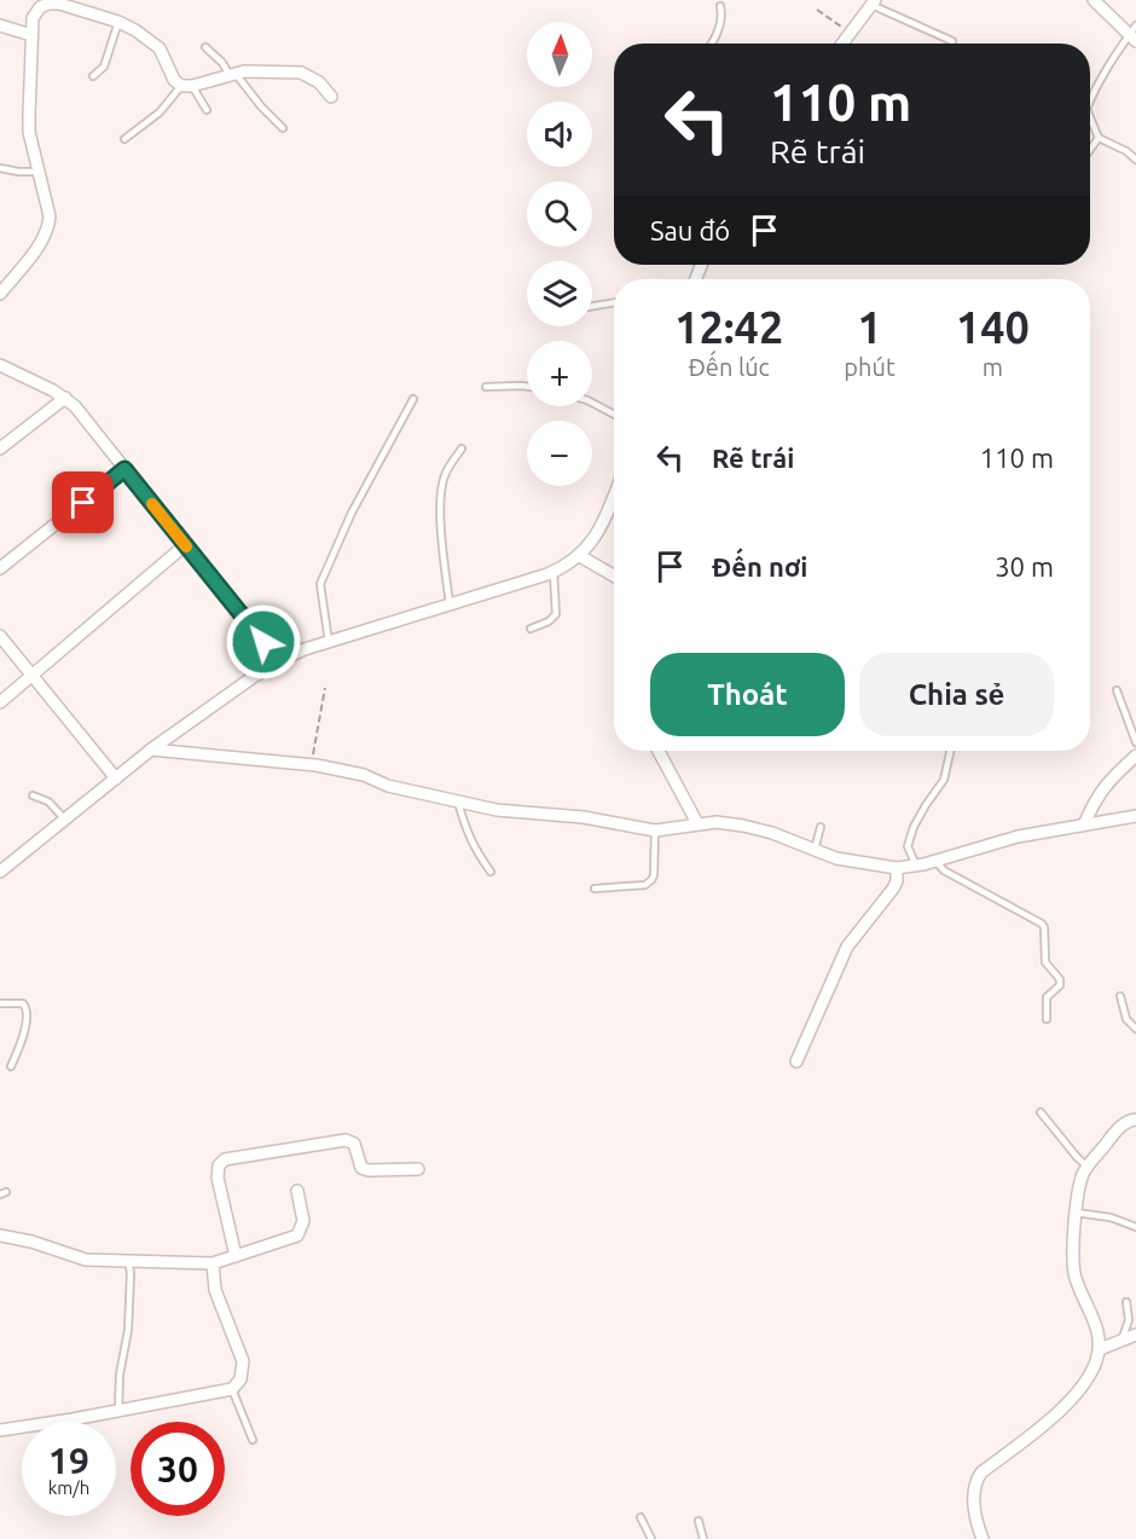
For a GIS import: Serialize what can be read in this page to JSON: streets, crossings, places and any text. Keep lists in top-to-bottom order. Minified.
{"north":"top","page":{"map_buttons":["+","−"],"turn":["110 m","Rẽ trái"],"then":"Sau đó","eta":["12:42","Đến lúc","1","phút","140","m"],"list":[{"name":"Rẽ trái","value":"110 m"},{"name":"Đến nơi","value":"30 m"}],"buttons":["Thoát","Chia sẻ"],"speed":"19 km/h","limit":"30"}}
